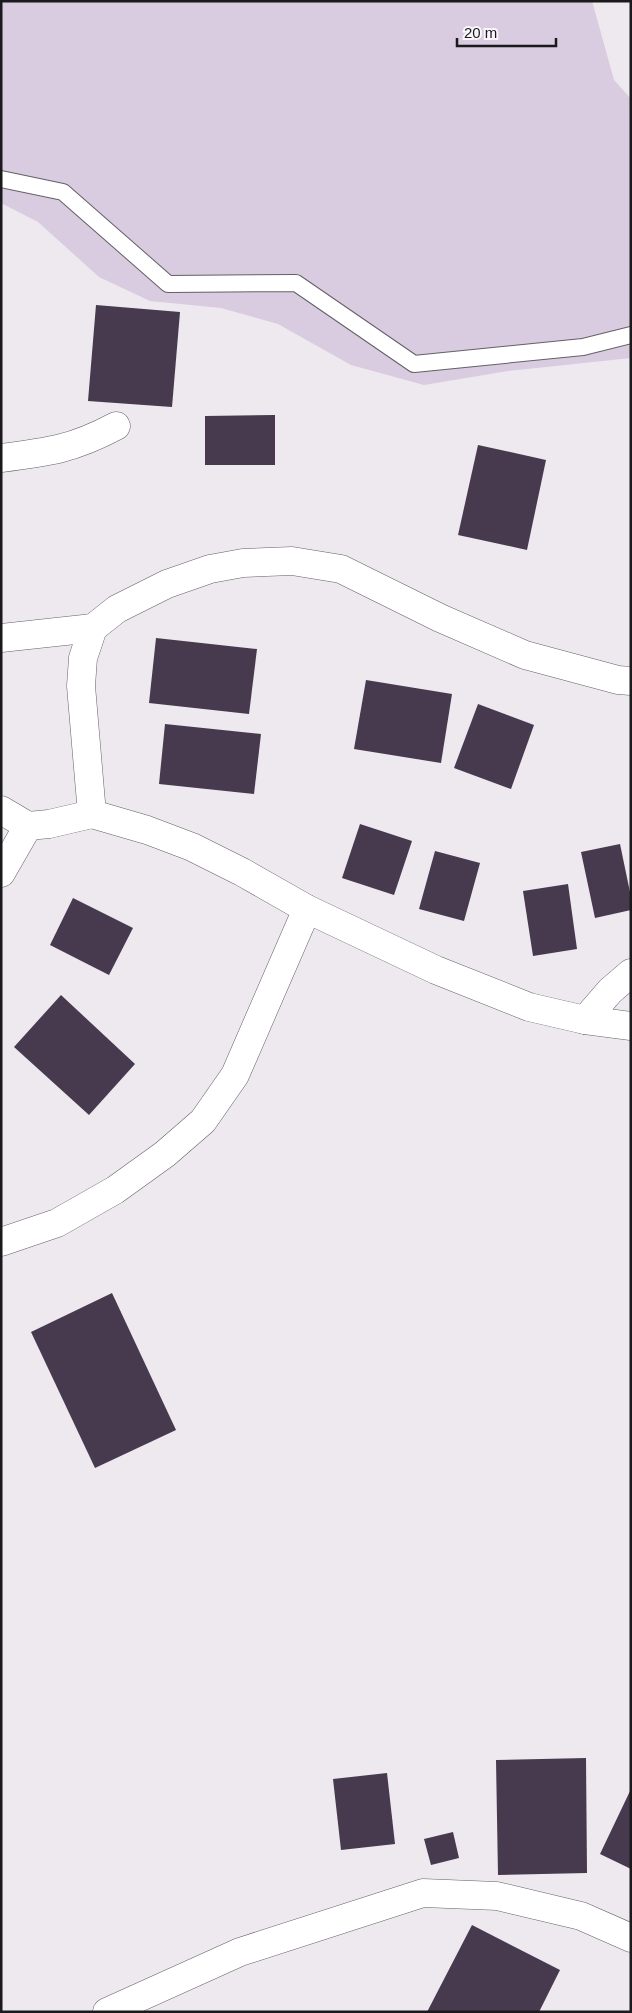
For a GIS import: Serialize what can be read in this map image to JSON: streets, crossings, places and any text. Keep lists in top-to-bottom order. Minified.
{"scale_bar":"20 m"}
